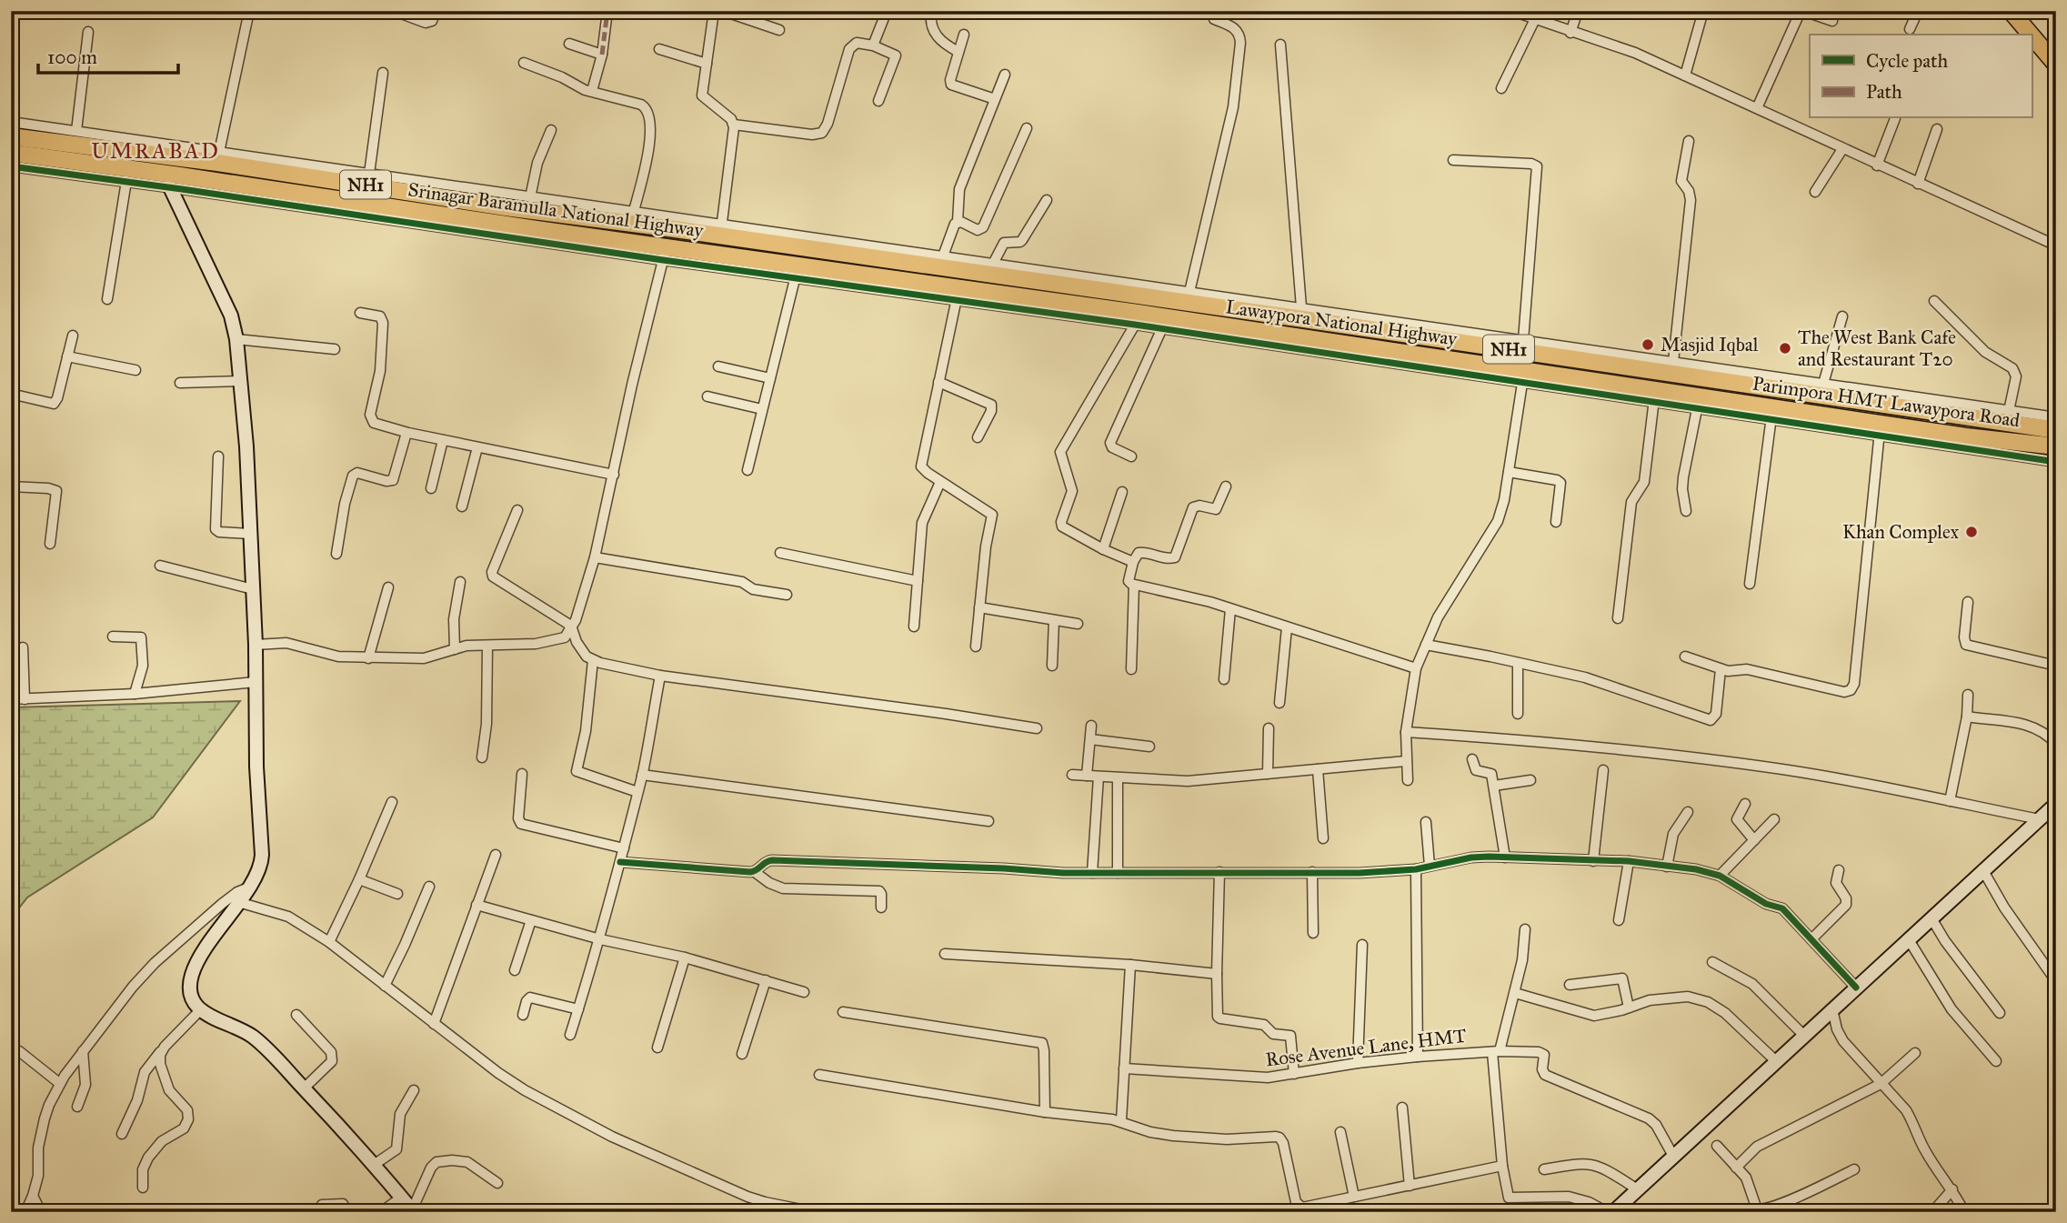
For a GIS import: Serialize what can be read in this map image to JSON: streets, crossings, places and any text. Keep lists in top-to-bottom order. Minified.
{"streets":{"highway":["NH1","Srinagar Baramulla National Highway","Lawaypora National Highway","Parimpora HMT Lawaypora Road"],"street":["Rose Avenue Lane, HMT"]},"crossings":[["NH1","Srinagar Baramulla National Highway"],["NH1","Lawaypora National Highway"],["Lawaypora National Highway","Parimpora HMT Lawaypora Road"]],"districts":["UMRABAD"],"places":["Masjid Iqbal","The West Bank Cafe and Restaurant T20","Khan Complex"],"legend":["Cycle path","Path"],"scale_bar":"100 m"}
